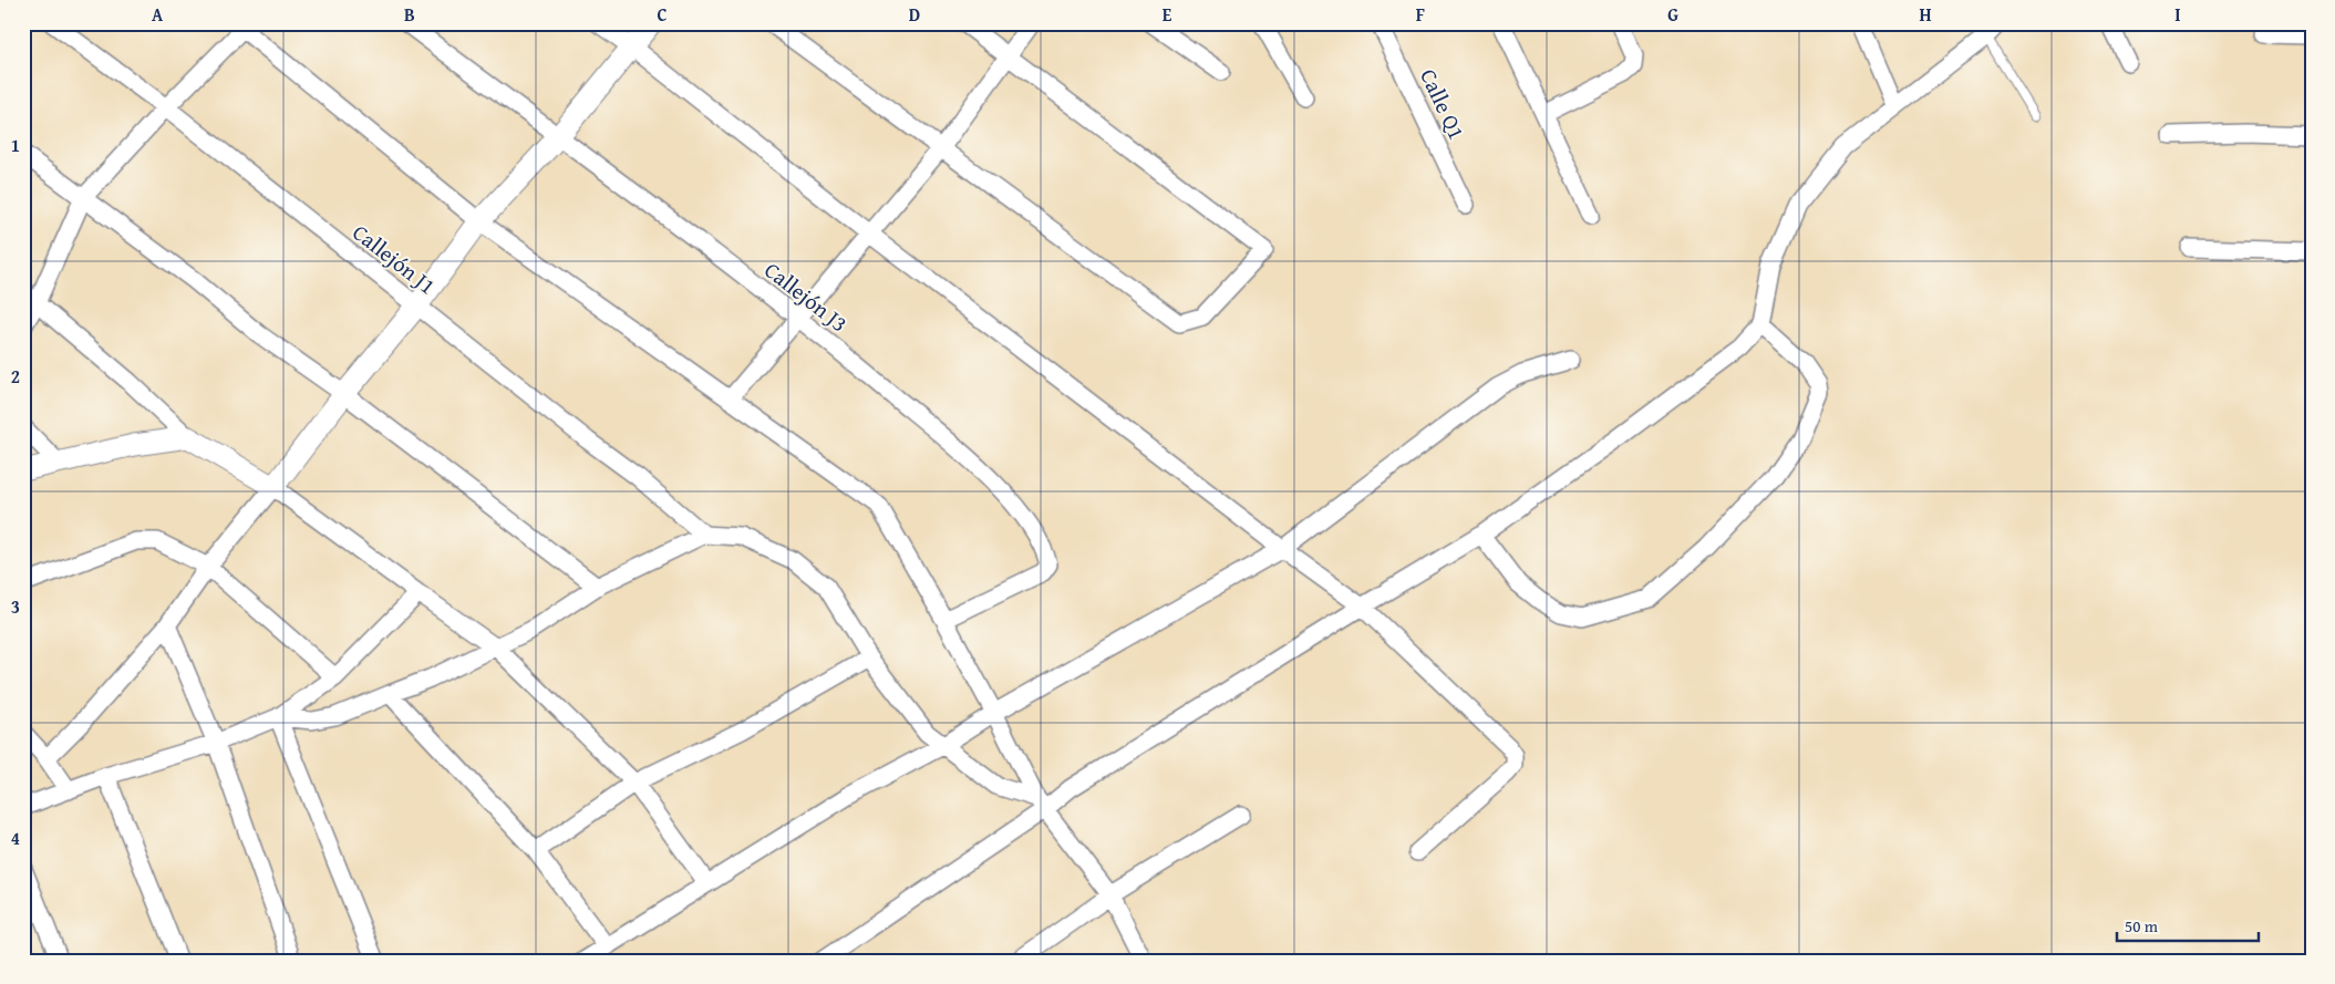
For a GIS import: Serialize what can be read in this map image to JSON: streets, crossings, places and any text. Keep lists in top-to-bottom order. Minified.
{"streets":{"street":["Calle Q1","Callejón J1","Callejón J3"]},"scale_bar":"50 m","grid":{"columns":["A","B","C","D","E","F","G","H","I"],"rows":["1","2","3","4"]}}
